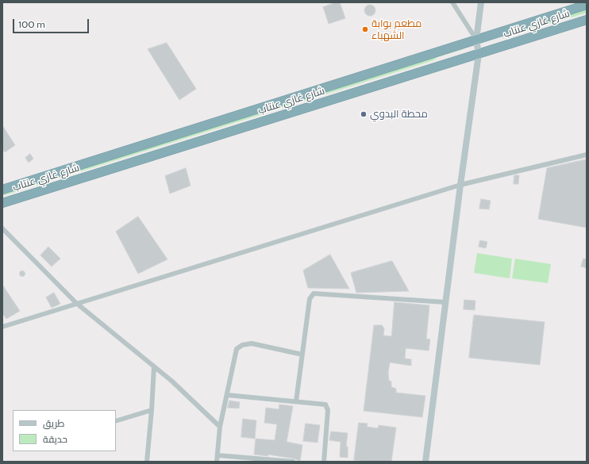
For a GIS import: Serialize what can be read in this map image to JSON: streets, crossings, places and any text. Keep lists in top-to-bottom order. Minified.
{"streets":{"highway":["شارع غازي عنتاب"]},"places":["مطعم بوابة الشهباء","محطة البدوي"],"legend":["طريق","حديقة"],"scale_bar":"100 m"}
